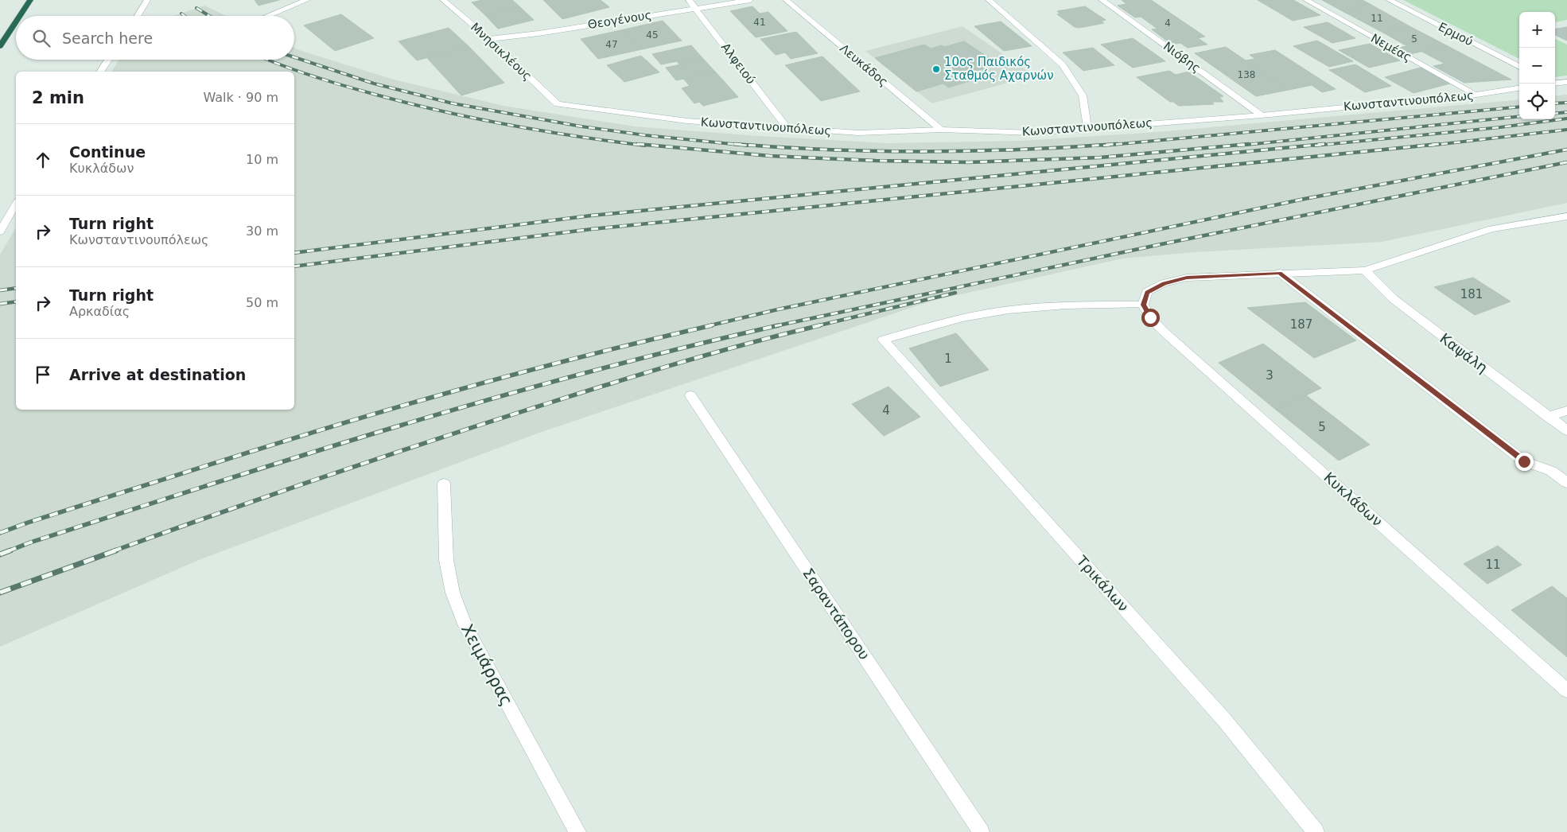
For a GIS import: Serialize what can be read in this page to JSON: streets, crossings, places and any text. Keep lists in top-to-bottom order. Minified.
{"streets":{"street":["Θεογένους","Ερμού","Νεμέας","Μνησικλέους","Νιόβης","Αλφειού","Λευκάδος","Κωνσταντινουπόλεως","Καψάλη","Κυκλάδων","Τρικάλων","Σαραντάπορου","Χειμάρρας"]},"crossings":[["Θεογένους","Μνησικλέους"],["Θεογένους","Αλφειού"],["Νεμέας","Κωνσταντινουπόλεως"],["Μνησικλέους","Κωνσταντινουπόλεως"],["Νιόβης","Κωνσταντινουπόλεως"],["Αλφειού","Κωνσταντινουπόλεως"],["Λευκάδος","Κωνσταντινουπόλεως"],["Κυκλάδων","Τρικάλων"]],"places":["10ος Παιδικός Σταθμός Αχαρνών"],"house_numbers":["11","41","4","45","5","47","138","181","187","1","3","4","5","11"],"page":{"map_buttons":["+","−"],"search":"Search here","heading":["2 min","Walk · 90 m"],"list":[["Continue","Κυκλάδων","10 m"],["Turn right","Κωνσταντινουπόλεως","30 m"],["Turn right","Αρκαδίας","50 m"],"Arrive at destination"]}}
